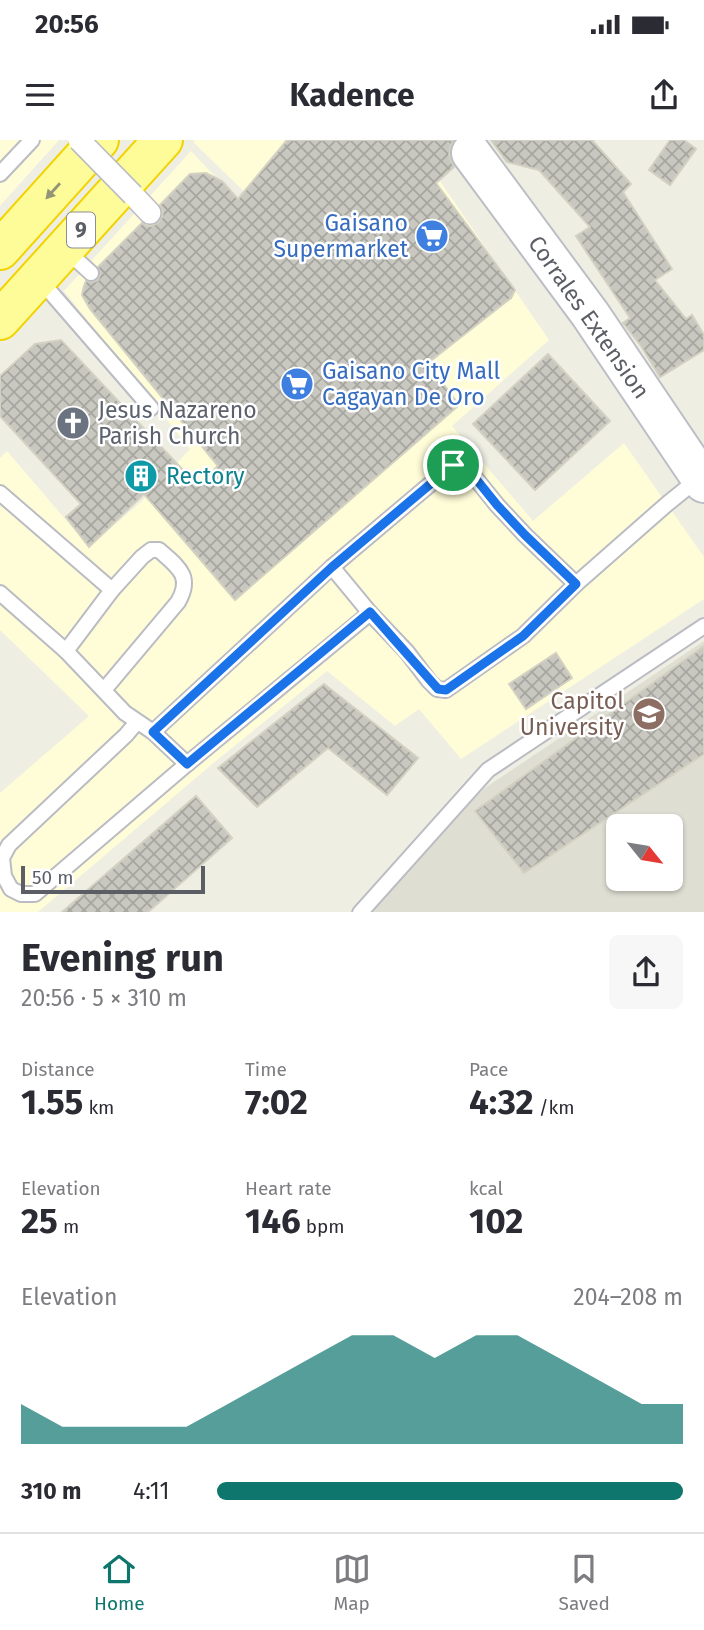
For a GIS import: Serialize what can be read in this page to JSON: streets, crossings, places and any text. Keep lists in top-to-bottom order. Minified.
{"streets":{"highway":["9"],"main road":["Corrales Extension"]},"places":{"supermarket":["Gaisano Supermarket","Gaisano City Mall Cagayan De Oro"],"church":["Jesus Nazareno Parish Church"],"building":["Rectory"],"school or university":["Capitol University"]},"scale_bar":"50 m","north":"bottom right","page":{"status":"20:56","header":"Kadence","scale":"50 m","heading":["Evening run","20:56 · 5 × 310 m"],"stats":[["Distance","1.55 km"],["Time","7:02"],["Pace","4:32 /km"],["Elevation","25 m"],["Heart rate","146 bpm"],["kcal","102"]],"chart":["Elevation","204–208 m"],"list":[{"name":"310 m","note":"4:11"}],"tabs":["Home","Map","Saved"]}}
